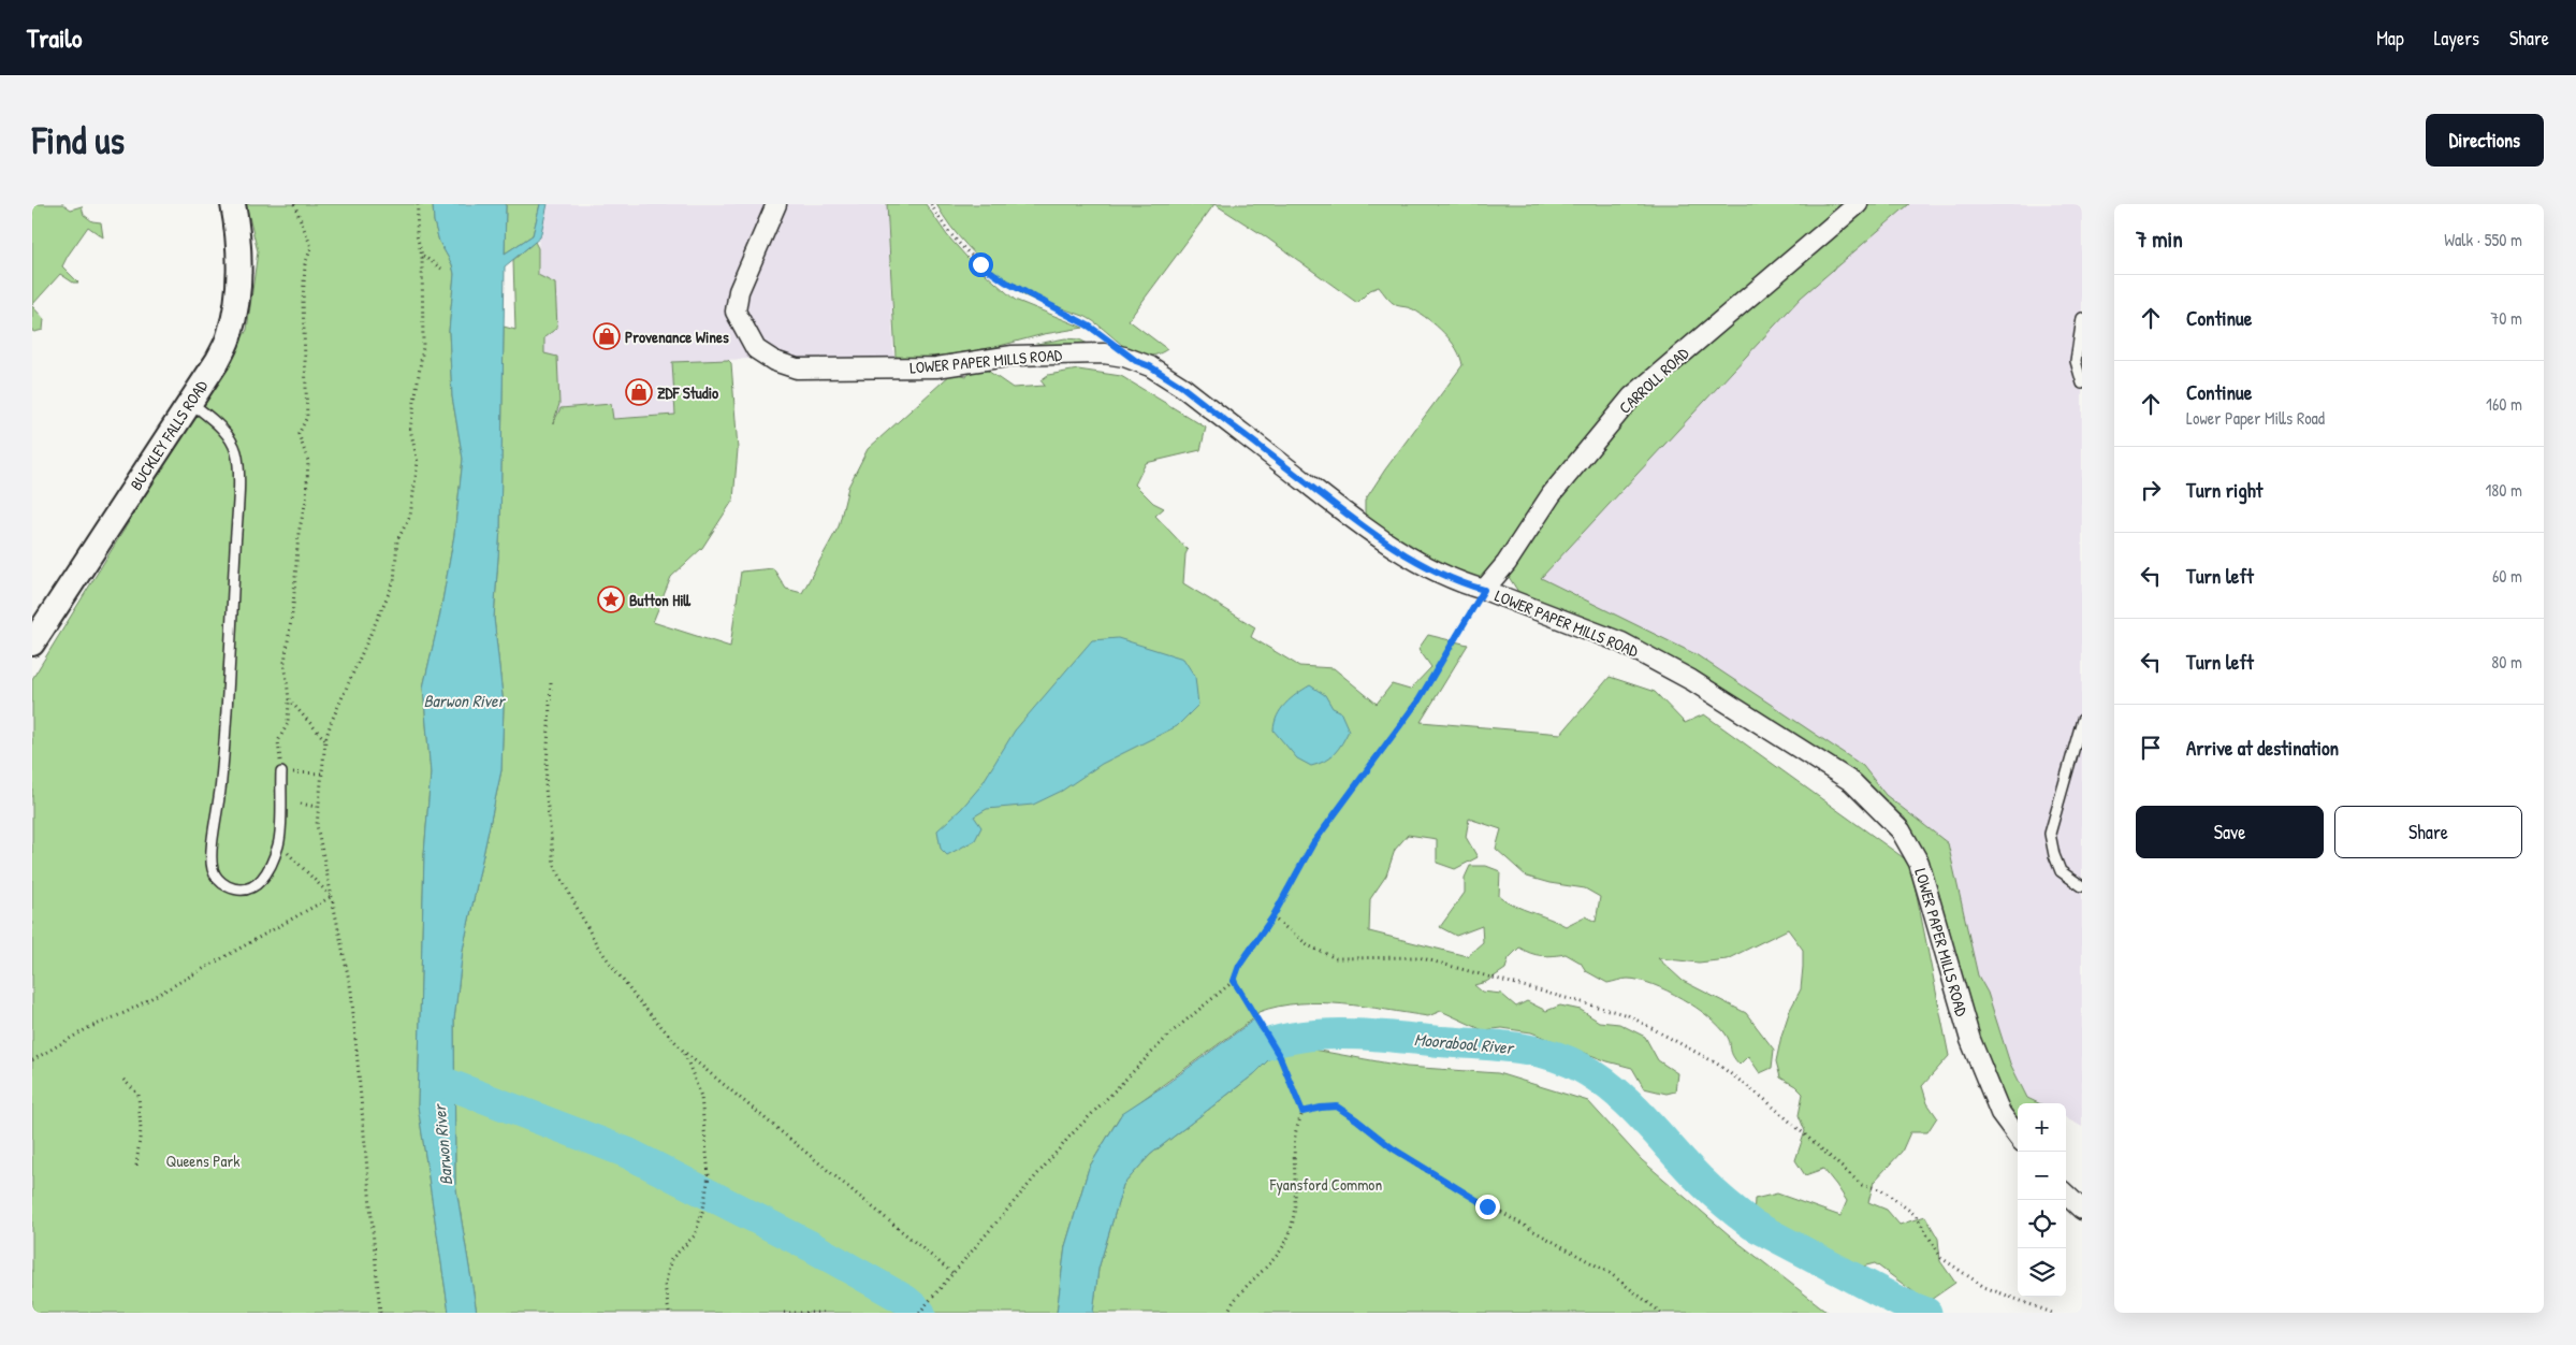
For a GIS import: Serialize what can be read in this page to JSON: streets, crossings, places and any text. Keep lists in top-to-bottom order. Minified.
{"streets":{"street":["LOWER PAPER MILLS ROAD","CARROLL ROAD","BUCKLEY FALLS ROAD"]},"crossings":[["LOWER PAPER MILLS ROAD","CARROLL ROAD"]],"water":["Barwon River","Moorabool River"],"parks":["Queens Park","Fyansford Common"],"places":{"shop":["Provenance Wines","ZDF Studio"],"place":["Button Hill"]},"page":{"header":"Trailo","nav":["Map","Layers","Share"],"buttons":["Directions",["Save","Share"]],"title":"Find us","heading":["7 min","Walk · 550 m"],"list":[["Continue","70 m"],["Continue","Lower Paper Mills Road","160 m"],["Turn right","180 m"],["Turn left","60 m"],["Turn left","80 m"],"Arrive at destination"],"map_buttons":["+","−"]}}
